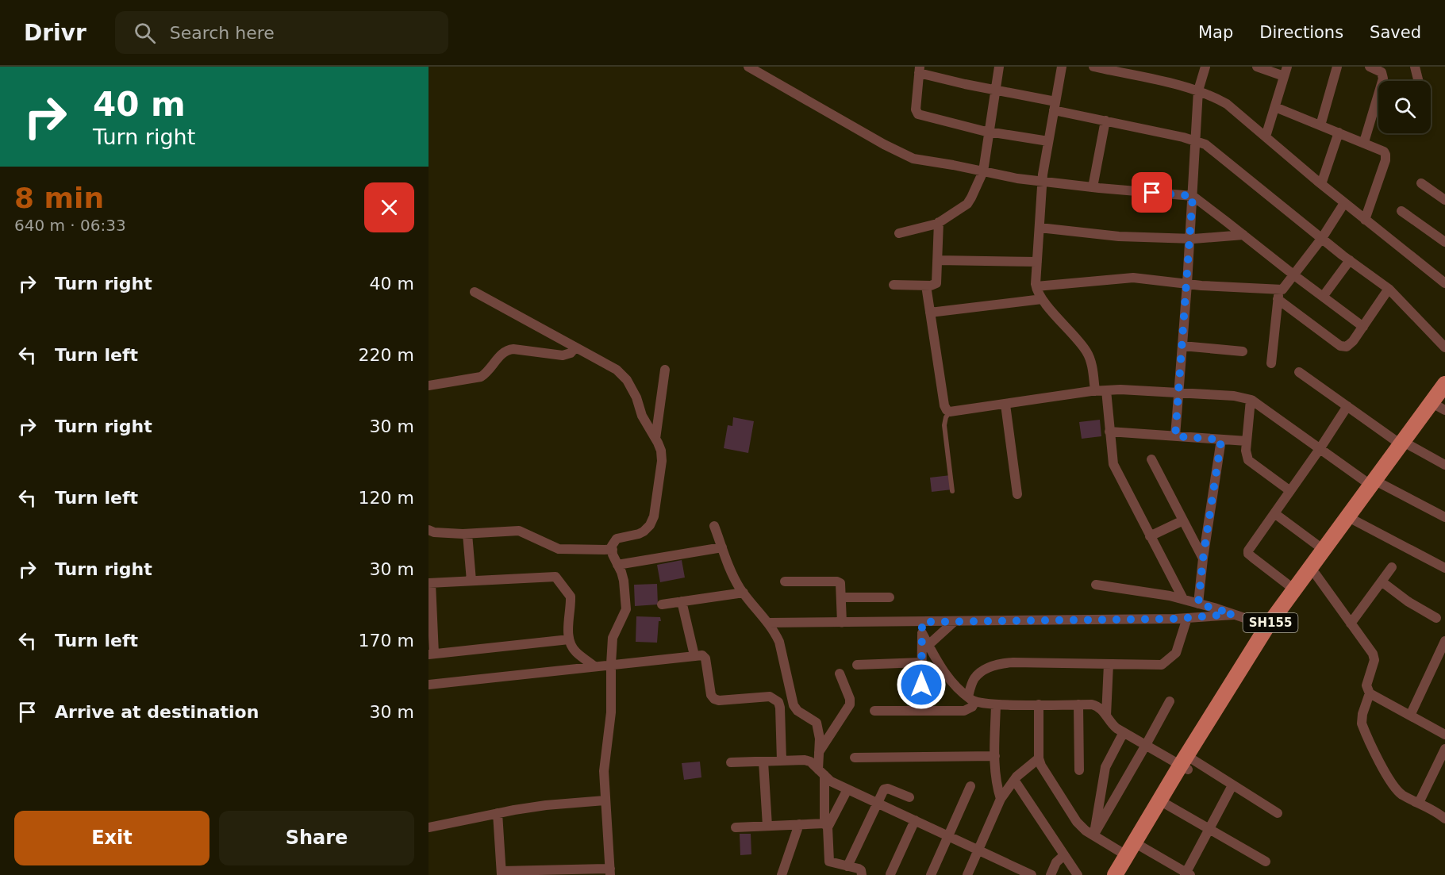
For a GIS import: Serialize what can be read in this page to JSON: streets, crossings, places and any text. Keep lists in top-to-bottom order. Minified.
{"streets":{"main road":["SH155"]},"page":{"header":"Drivr","search":"Search here","nav":["Map","Directions","Saved"],"turn":["40 m","Turn right"],"heading":["8 min","640 m · 06:33"],"list":[{"name":"Turn right","value":"40 m"},{"name":"Turn left","value":"220 m"},{"name":"Turn right","value":"30 m"},{"name":"Turn left","value":"120 m"},{"name":"Turn right","value":"30 m"},{"name":"Turn left","value":"170 m"},{"name":"Arrive at destination","value":"30 m"}],"buttons":["Exit","Share"]}}
